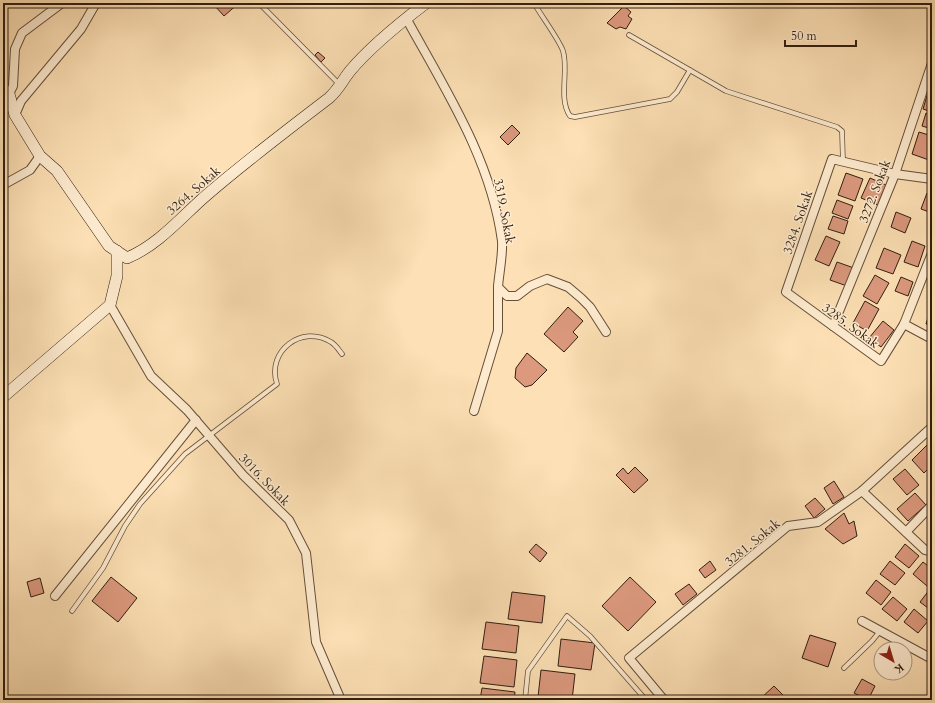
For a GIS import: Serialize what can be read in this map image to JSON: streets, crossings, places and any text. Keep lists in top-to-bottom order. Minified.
{"streets":{"street":["3264. Sokak","3272. Sokak","3319. Sokak","3284. Sokak","3285. Sokak","3016. Sokak","3281. Sokak"]},"crossings":[["3264. Sokak","3319. Sokak"],["3272. Sokak","3285. Sokak"],["3284. Sokak","3285. Sokak"]],"scale_bar":"50 m","north":"bottom right"}
